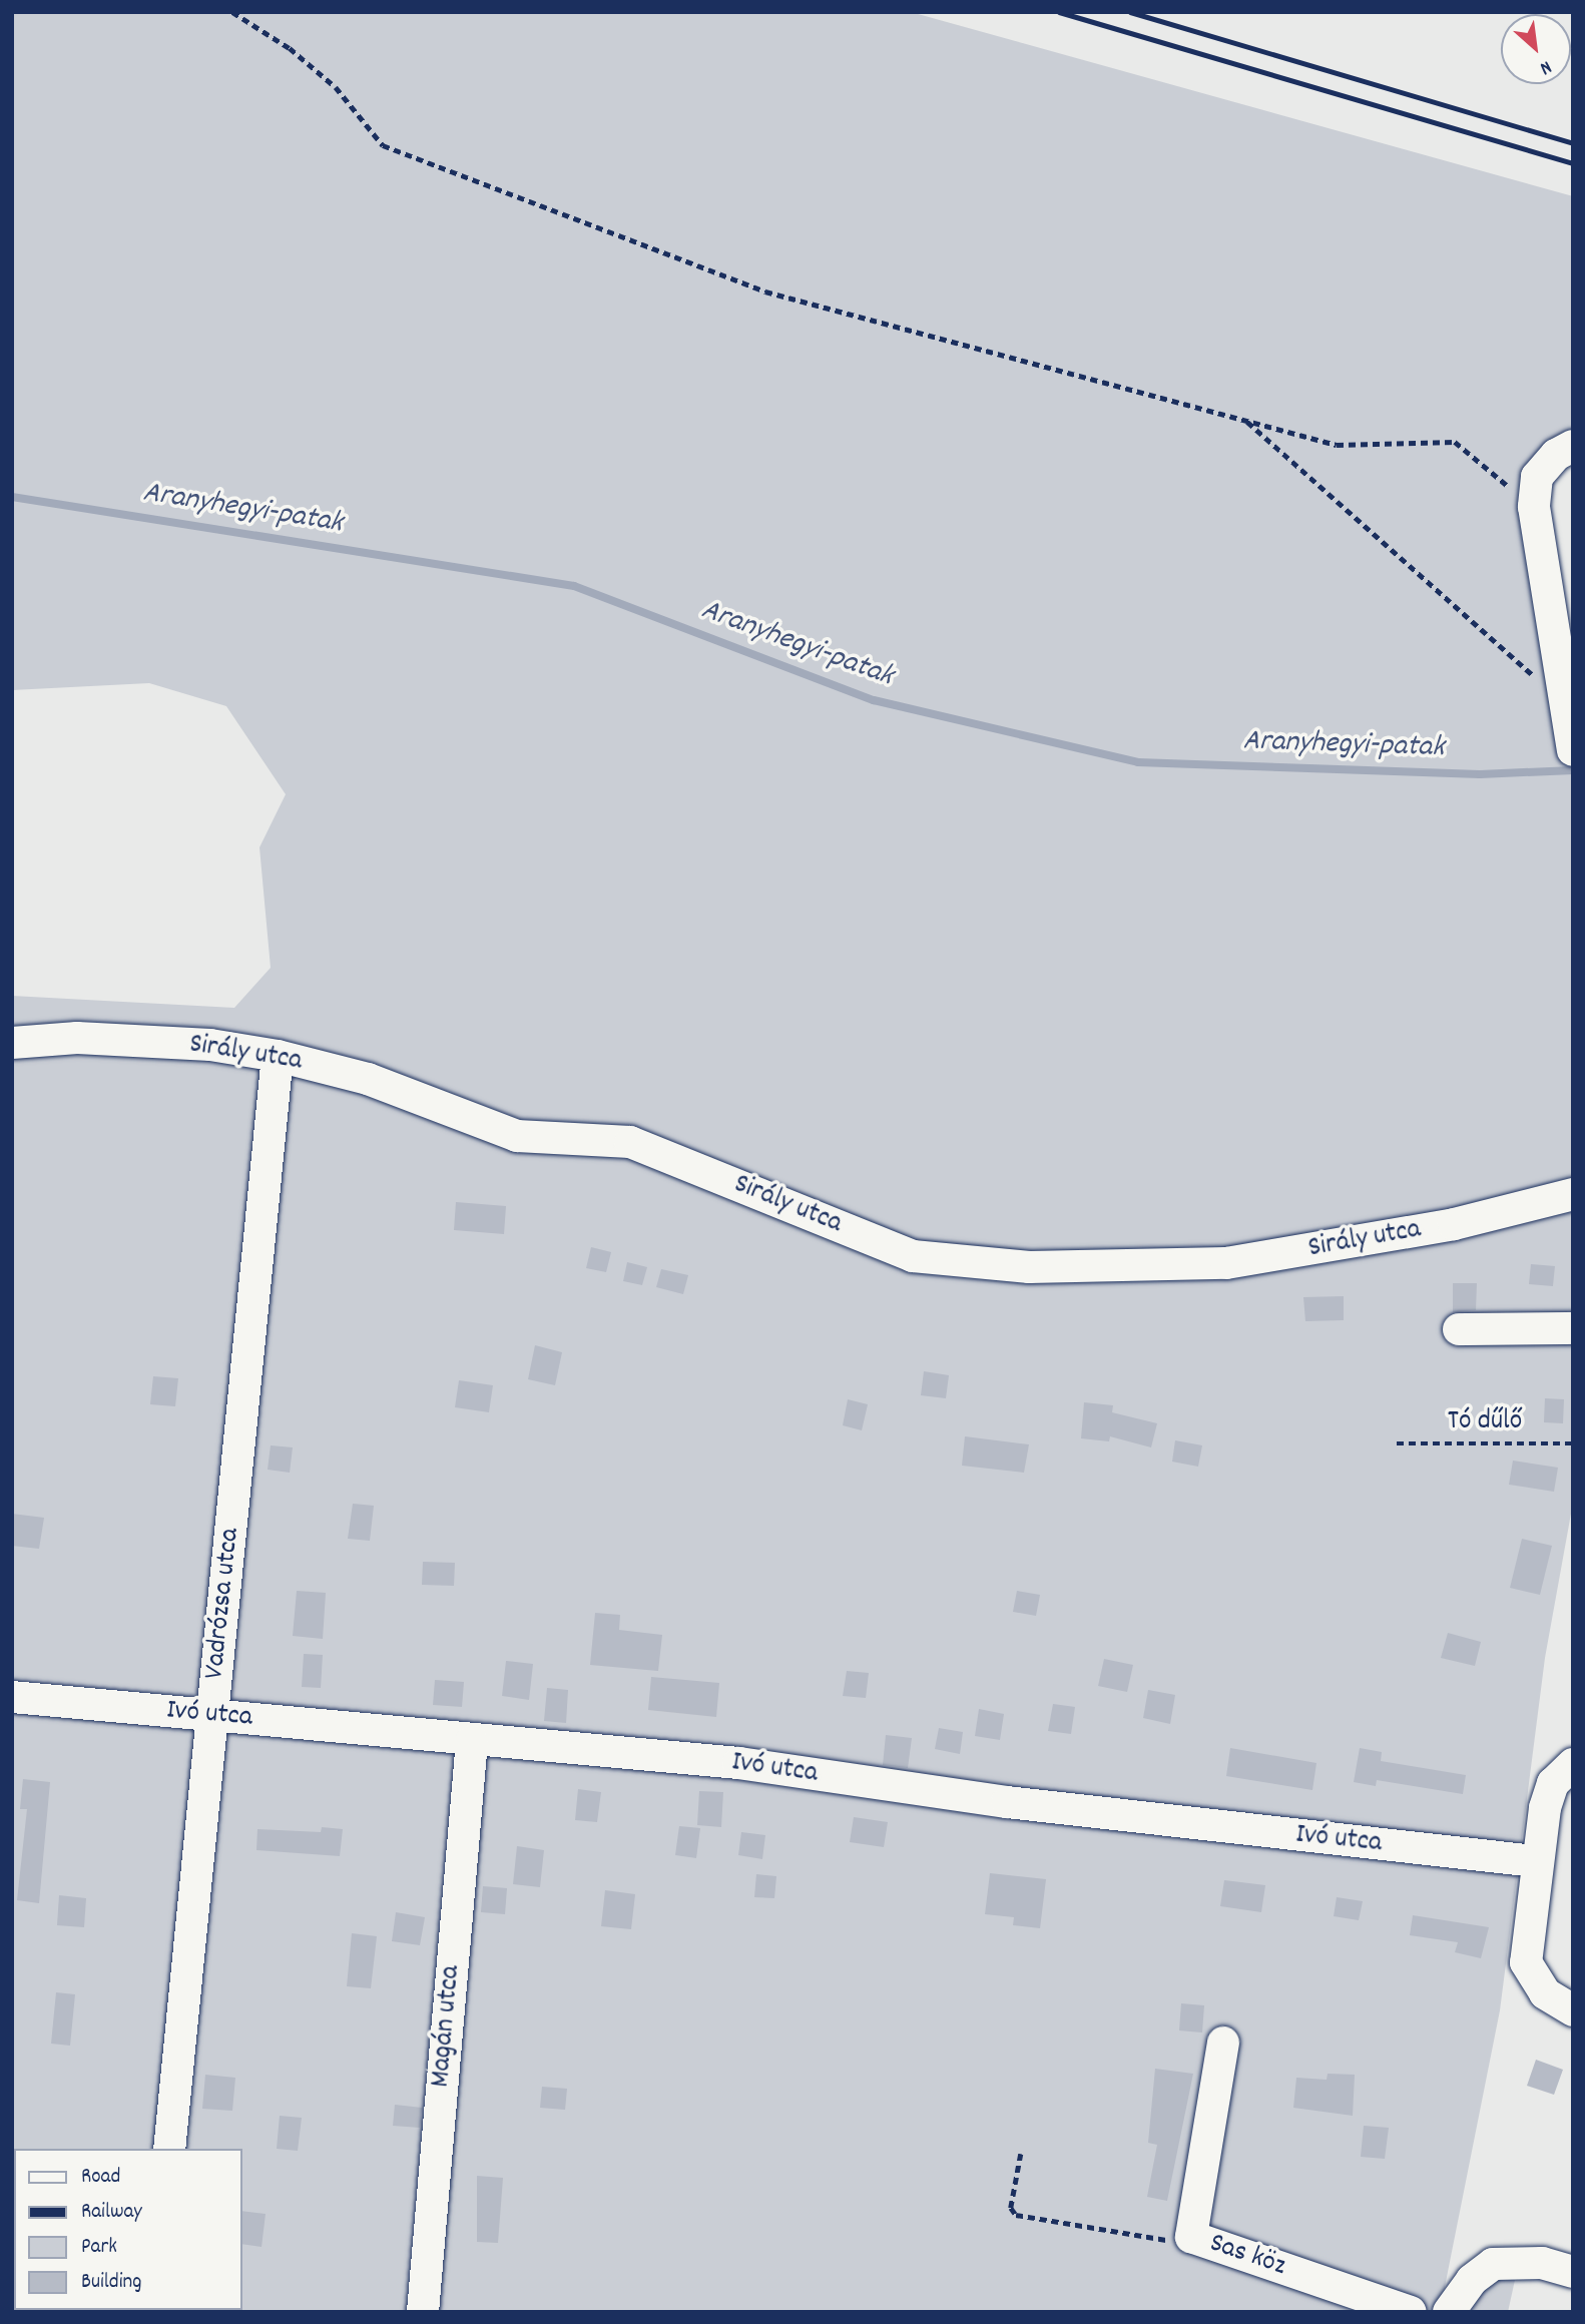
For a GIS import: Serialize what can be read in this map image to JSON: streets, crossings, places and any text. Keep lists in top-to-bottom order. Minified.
{"streets":{"street":["Sirály utca","Vadrózsa utca","Ivó utca","Magán utca","Sas köz"],"path":["Tó dűlő"]},"crossings":[["Sirály utca","Vadrózsa utca"],["Vadrózsa utca","Ivó utca"],["Ivó utca","Magán utca"]],"water":["Aranyhegyi-patak"],"legend":["Road","Railway","Park","Building"],"north":"bottom right"}
